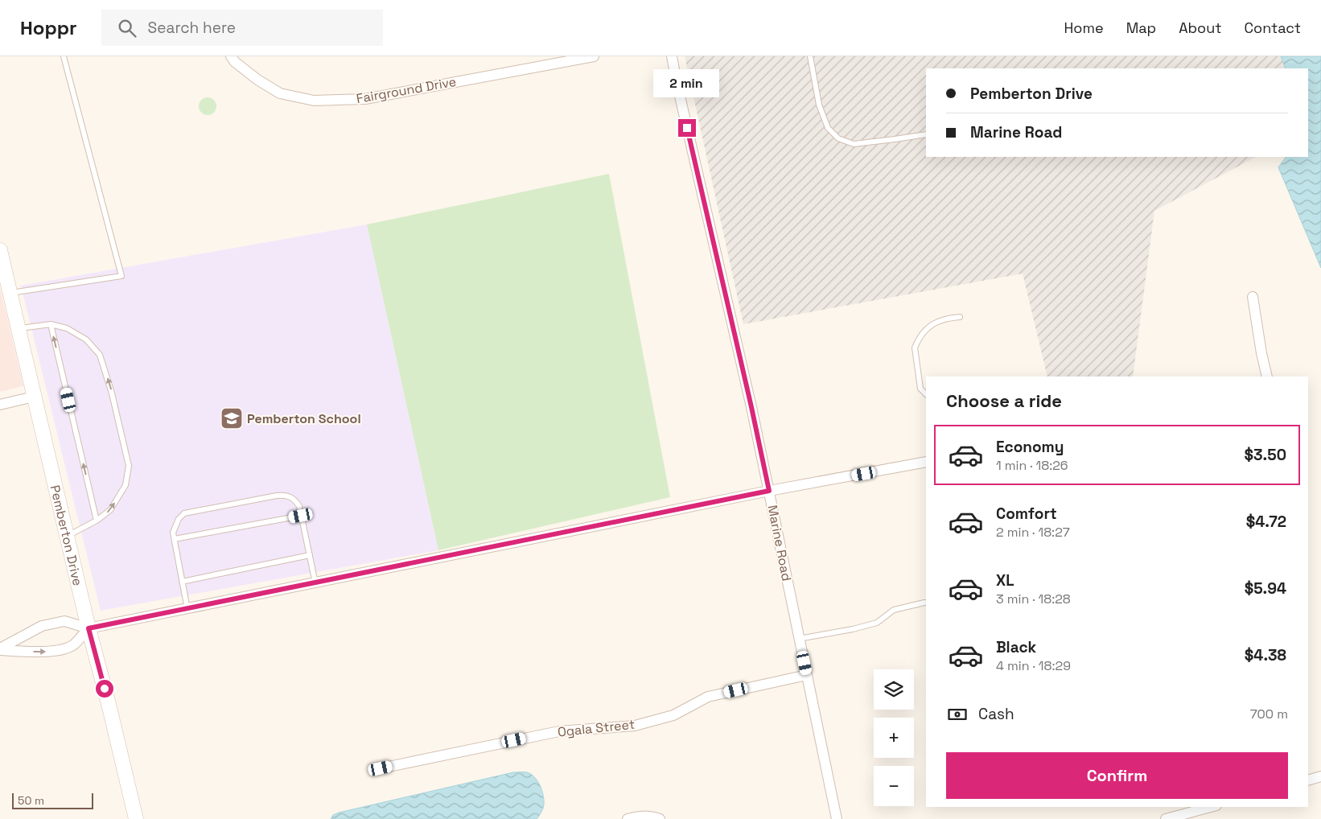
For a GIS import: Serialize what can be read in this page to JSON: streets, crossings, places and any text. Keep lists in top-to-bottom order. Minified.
{"streets":{"street":["Fairground Drive","Pemberton Drive","Marine Road","Ogala Street"]},"crossings":[["Marine Road","Ogala Street"]],"places":{"school or university":["Pemberton School"]},"scale_bar":"50 m","page":{"header":"Hoppr","search":"Search here","nav":["Home","Map","About","Contact"],"banner":["Pemberton Drive","Marine Road"],"bubble":"2 min","heading":"Choose a ride","list":[{"name":"Economy","note":"1 min · 18:26","value":"$3.50"},{"name":"Comfort","note":"2 min · 18:27","value":"$4.72"},{"name":"XL","note":"3 min · 18:28","value":"$5.94"},{"name":"Black","note":"4 min · 18:29","value":"$4.38"}],"map_buttons":["+","−"],"pay":["Cash","700 m"],"buttons":"Confirm","scale":"50 m"}}
